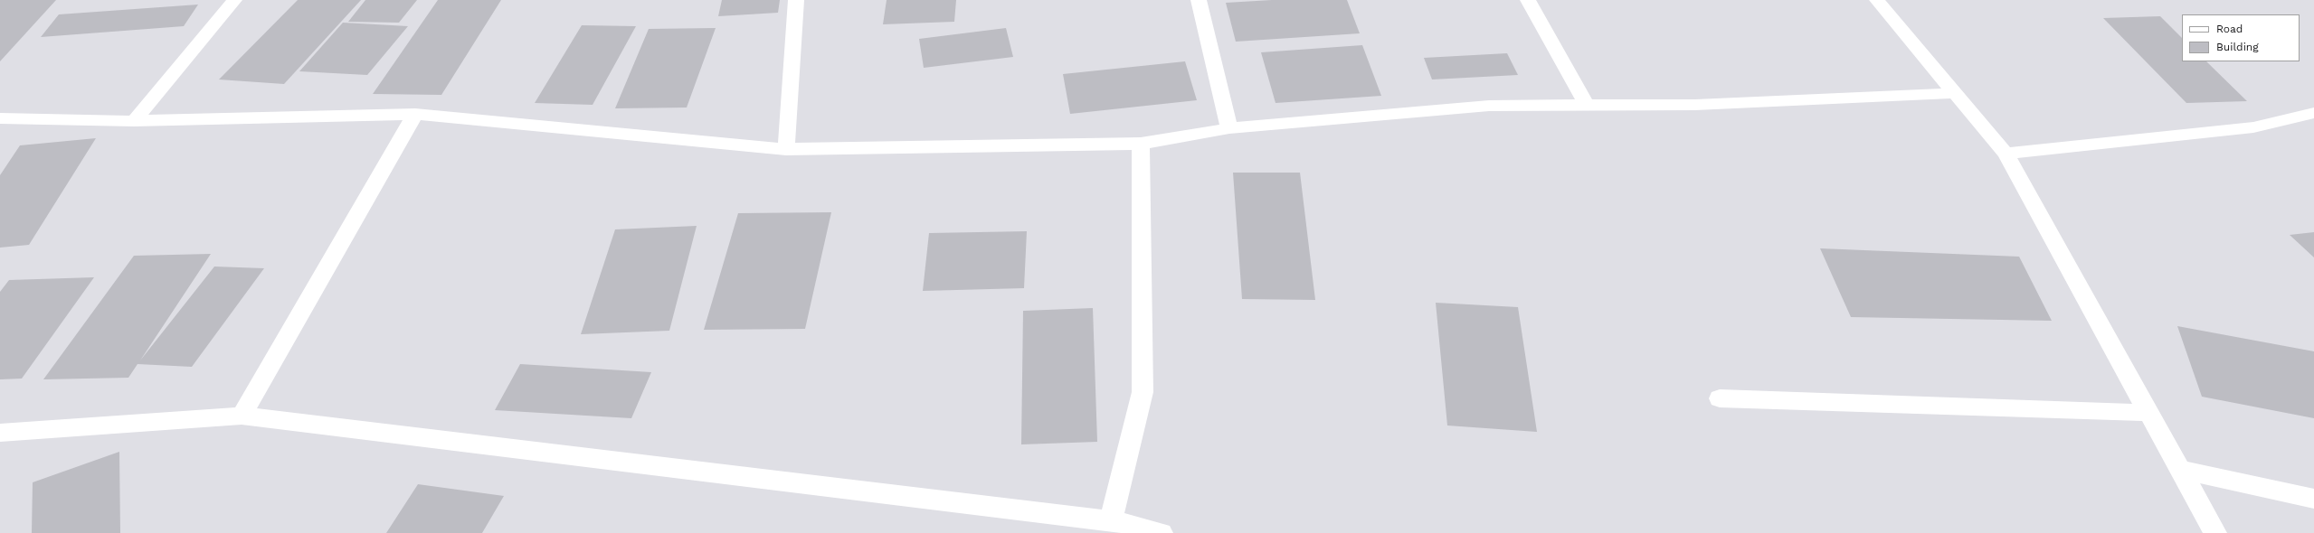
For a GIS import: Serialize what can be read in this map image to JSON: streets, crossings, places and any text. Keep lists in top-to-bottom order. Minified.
{"legend":["Road","Building"]}
